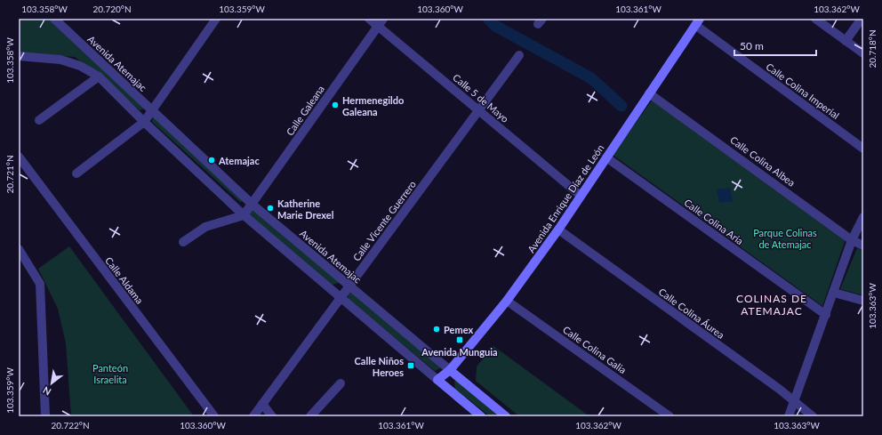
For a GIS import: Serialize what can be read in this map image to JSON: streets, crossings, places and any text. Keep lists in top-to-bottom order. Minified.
{"streets":{"main road":["Avenida Atemajac","Avenida Enrique Díaz de León"],"street":["Calle Colina Imperial","Calle 5 de Mayo","Calle Galeana","Calle Colina Albea","Calle Vicente Guerrero","Calle Colina Aria","Calle Aldama","Calle Colina Áurea","Calle Colina Galia"]},"crossings":[["Avenida Atemajac","Calle Galeana"],["Avenida Atemajac","Avenida Enrique Díaz de León"],["Avenida Atemajac","Calle Vicente Guerrero"],["Calle Colina Imperial","Avenida Enrique Díaz de León"],["Calle 5 de Mayo","Calle Galeana"],["Calle 5 de Mayo","Avenida Enrique Díaz de León"],["Calle 5 de Mayo","Calle Vicente Guerrero"],["Calle Colina Albea","Avenida Enrique Díaz de León"],["Avenida Enrique Díaz de León","Calle Colina Aria"],["Avenida Enrique Díaz de León","Calle Colina Áurea"],["Avenida Enrique Díaz de León","Calle Colina Galia"]],"districts":["COLINAS DE ATEMAJAC"],"parks":["Parque Colinas de Atemajac","Panteón Israelita"],"places":{"other":["Hermenegildo Galeana","Atemajac","Katherine Marie Drexel","Pemex"],"transit":["Avenida Munguia","Calle Niños Heroes"]},"scale_bar":"50 m","north":"bottom left","coordinates":["103.358°W","20.720°N","103.359°W","103.360°W","103.361°W","103.362°W","20.718°N","20.721°N","103.363°W","20.722°N"]}
